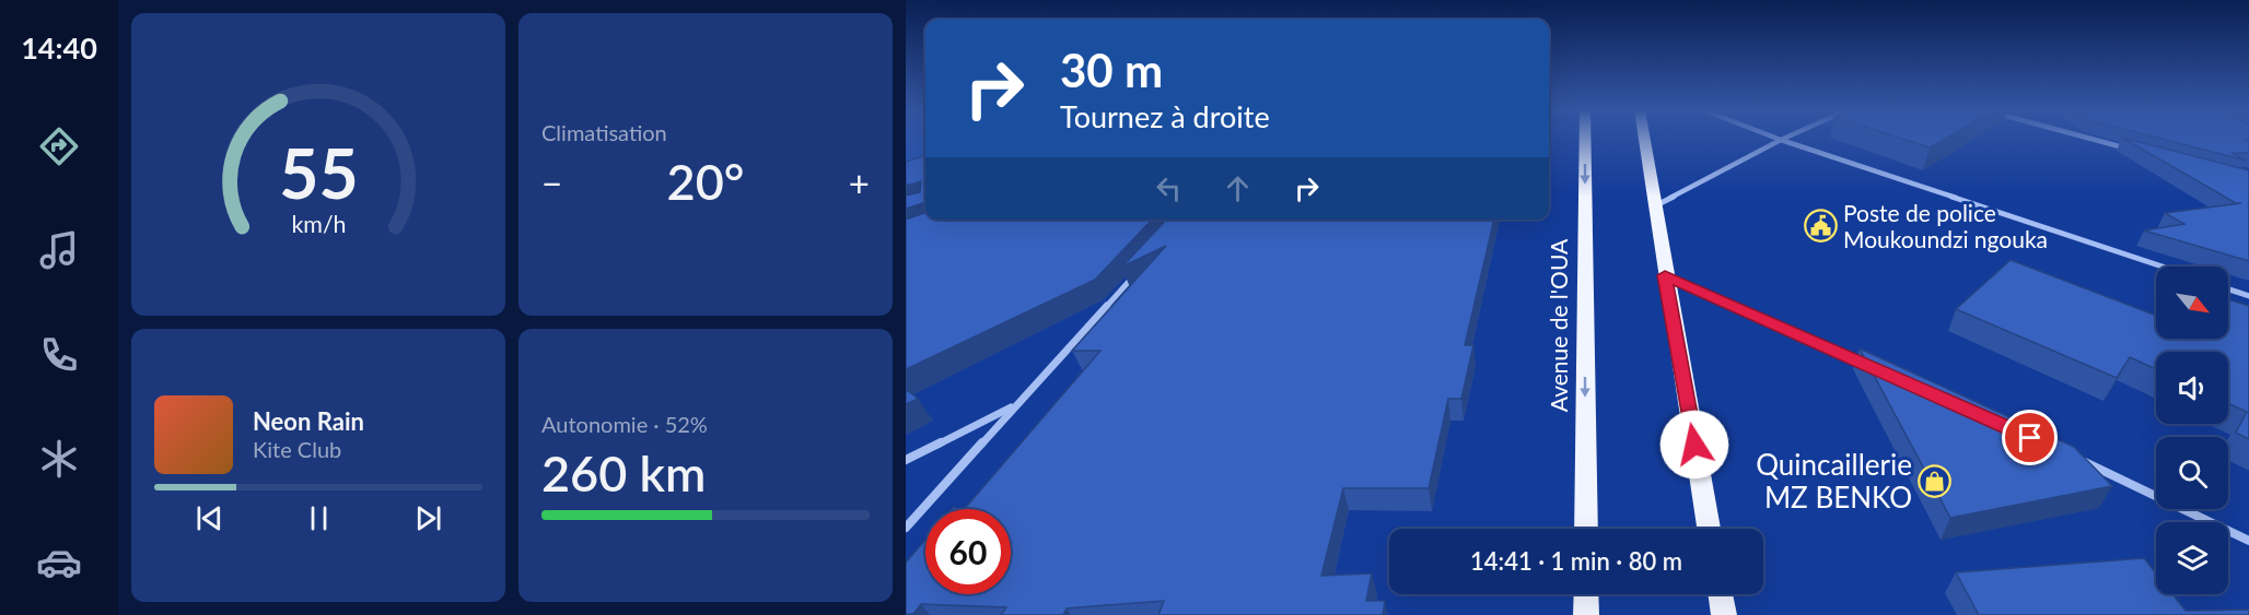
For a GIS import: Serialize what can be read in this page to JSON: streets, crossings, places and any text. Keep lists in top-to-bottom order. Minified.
{"streets":{"main road":["Avenue de l'OUA"]},"places":{"public building":["Poste de police Moukoundzi ngouka"],"shop":["Quincaillerie MZ BENKO"]},"north":"bottom right","page":{"tabs":"14:40","tile":["Climatisation",["Autonomie · 52%","260 km"]],"turn":["30 m","Tournez à droite"],"heat":["−","20°","+"],"song":["Neon Rain","Kite Club"],"limit":"60","trip":"14:41 · 1 min · 80 m","gauge":["55","km/h"]}}
